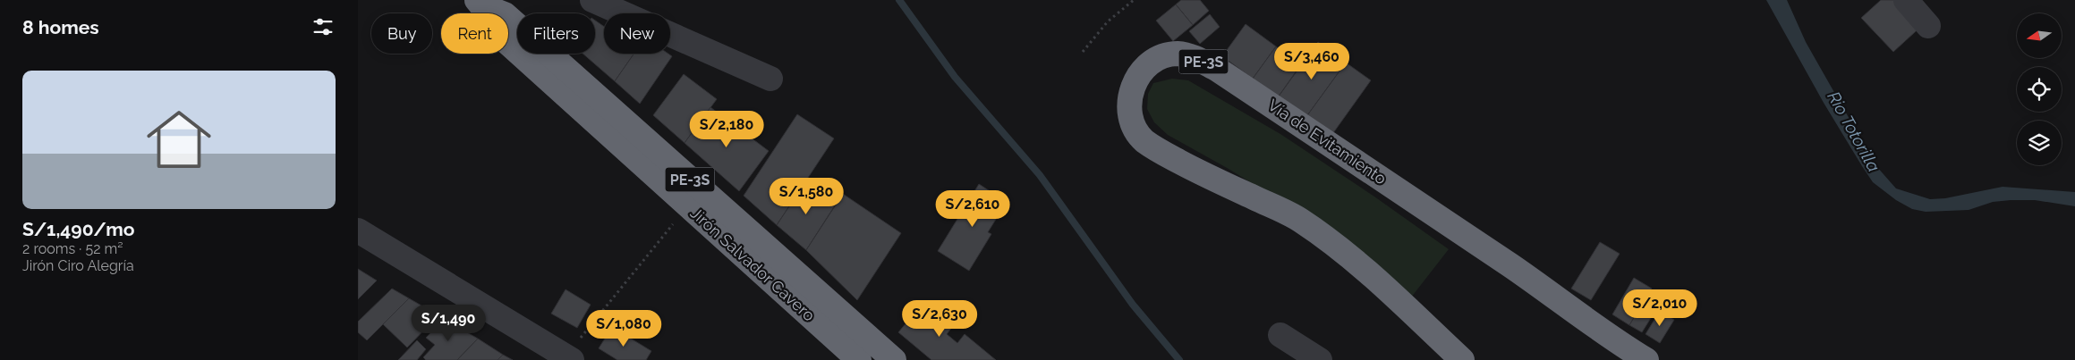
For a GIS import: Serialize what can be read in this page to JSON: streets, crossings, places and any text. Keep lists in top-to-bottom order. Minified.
{"streets":{"highway":["PE-3S","Vía de Evitamiento","Jirón Salvador Cavero"]},"water":["Rio Totorilla"],"north":"left","page":{"heading":"8 homes","chip":["Buy","Rent","Filters","New"],"price":["S/3,460","S/2,180","S/1,580","S/2,610","S/2,010","S/2,630","S/1,490","S/1,080"],"list":[{"name":"S/1,490/mo","note":"2 rooms · 52 m² · Jirón Ciro Alegría"}]}}
